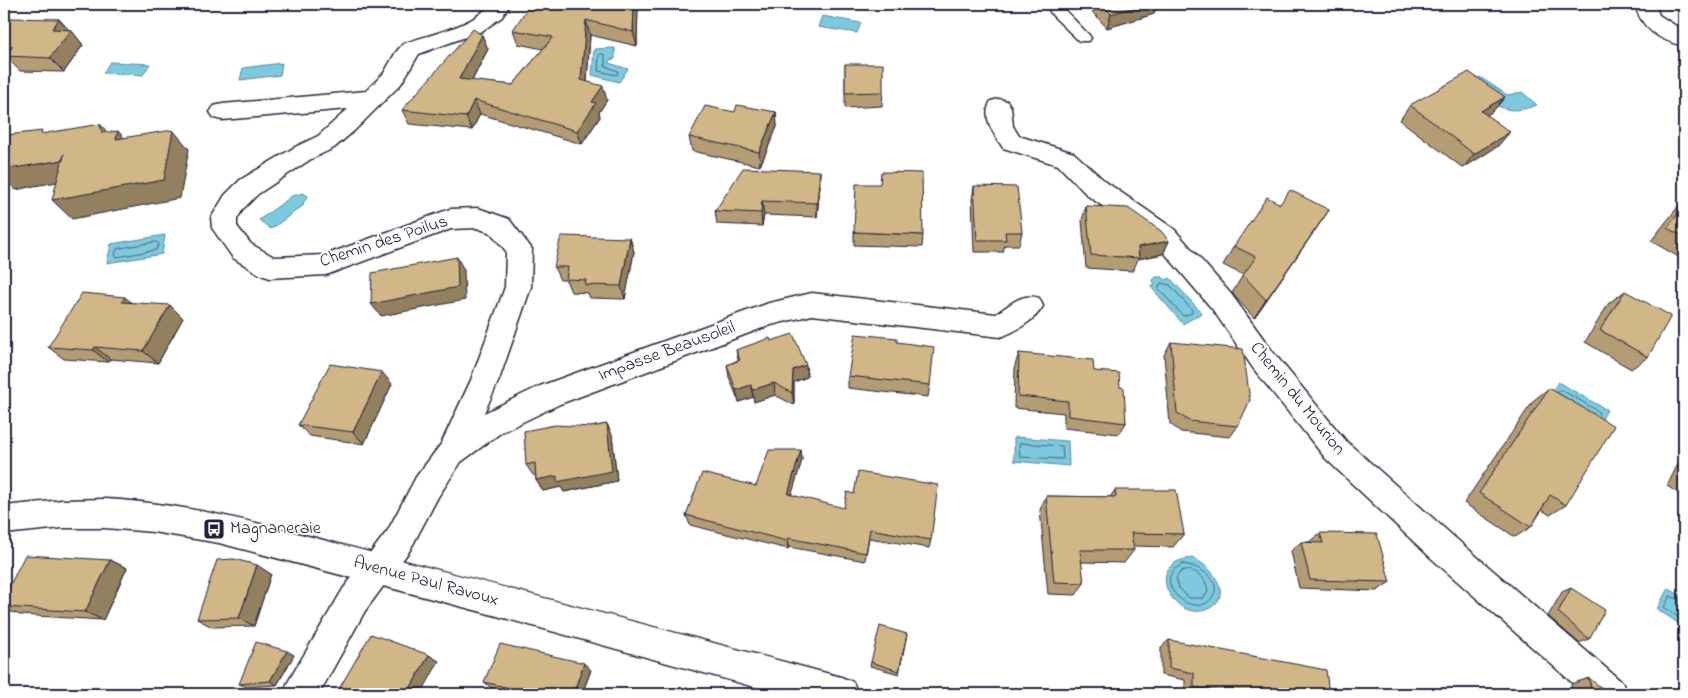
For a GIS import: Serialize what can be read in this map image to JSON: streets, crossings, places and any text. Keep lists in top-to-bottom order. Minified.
{"streets":{"street":["Chemin des Poilus","Impasse Beausoleil","Chemin du Mourion","Avenue Paul Ravoux"]},"crossings":[["Chemin des Poilus","Impasse Beausoleil"],["Impasse Beausoleil","Avenue Paul Ravoux"]],"places":{"bus stop":["Magnaneraie"]}}
